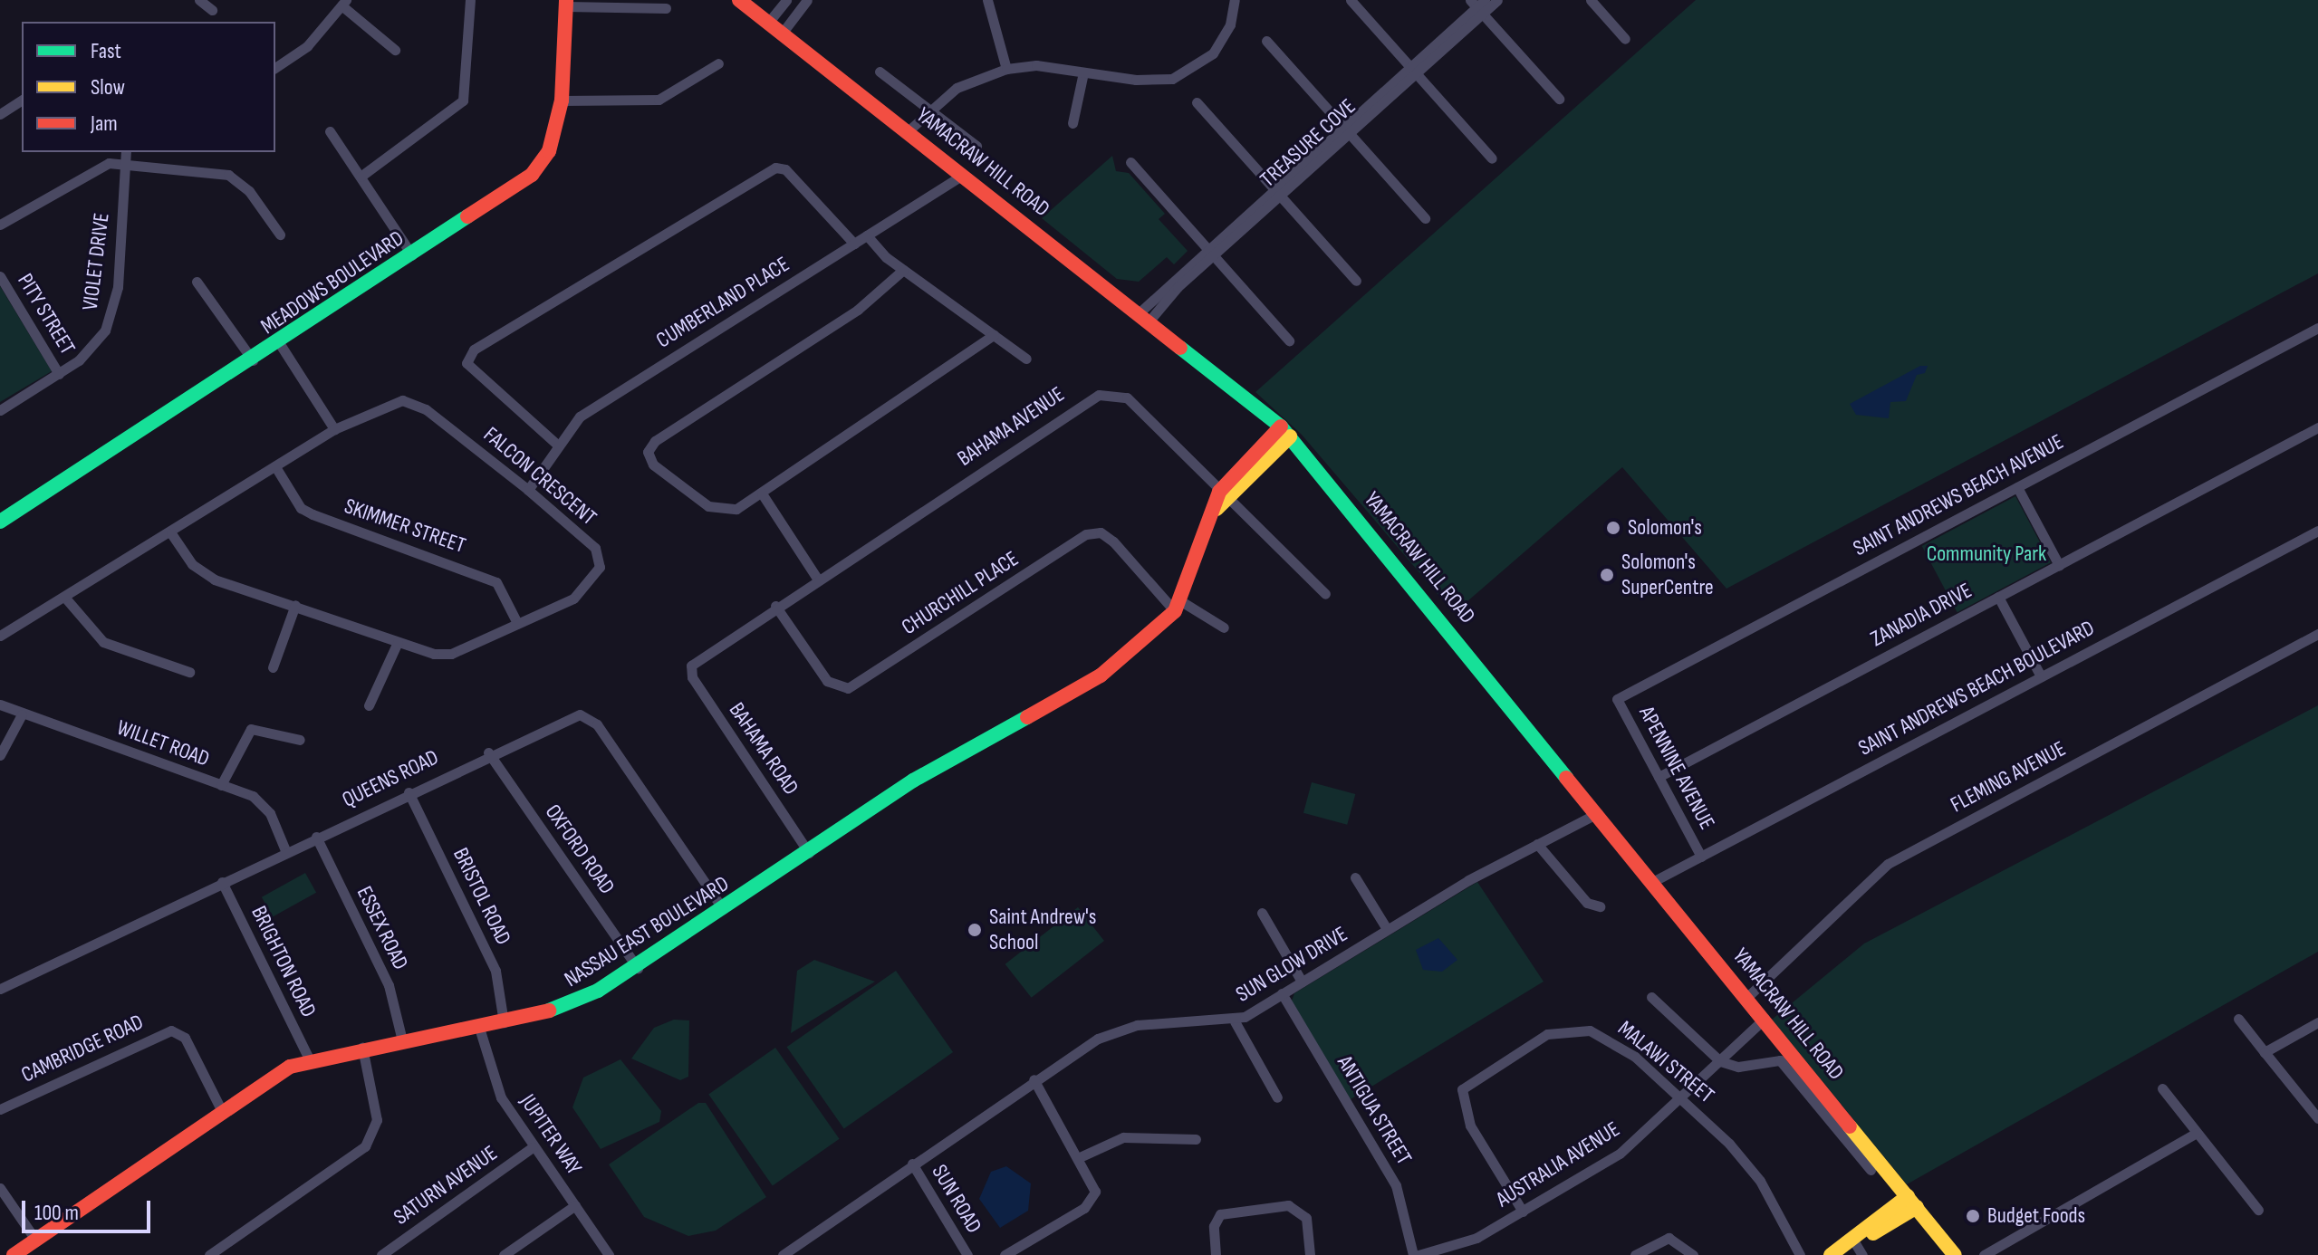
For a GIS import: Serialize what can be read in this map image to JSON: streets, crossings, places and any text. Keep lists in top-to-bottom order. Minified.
{"streets":{"street":["TREASURE COVE","YAMACRAW HILL ROAD","VIOLET DRIVE","MEADOWS BOULEVARD","CUMBERLAND PLACE","PITY STREET","BAHAMA AVENUE","FALCON CRESCENT","SAINT ANDREWS BEACH AVENUE","SKIMMER STREET","CHURCHILL PLACE","ZANADIA DRIVE","SAINT ANDREWS BEACH BOULEVARD","WILLET ROAD","BAHAMA ROAD","APENNINE AVENUE","FLEMING AVENUE","QUEENS ROAD","OXFORD ROAD","BRISTOL ROAD","ESSEX ROAD","NASSAU EAST BOULEVARD","BRIGHTON ROAD","SUN GLOW DRIVE","CAMBRIDGE ROAD","MALAWI STREET","ANTIGUA STREET","JUPITER WAY","AUSTRALIA AVENUE","SATURN AVENUE","SUN ROAD"]},"crossings":[["TREASURE COVE","YAMACRAW HILL ROAD"],["YAMACRAW HILL ROAD","CUMBERLAND PLACE"],["YAMACRAW HILL ROAD","SAINT ANDREWS BEACH BOULEVARD"],["YAMACRAW HILL ROAD","FLEMING AVENUE"],["YAMACRAW HILL ROAD","NASSAU EAST BOULEVARD"],["YAMACRAW HILL ROAD","SUN GLOW DRIVE"],["YAMACRAW HILL ROAD","AUSTRALIA AVENUE"],["VIOLET DRIVE","PITY STREET"],["CUMBERLAND PLACE","FALCON CRESCENT"],["BAHAMA AVENUE","CHURCHILL PLACE"],["BAHAMA AVENUE","BAHAMA ROAD"],["BAHAMA AVENUE","NASSAU EAST BOULEVARD"],["FALCON CRESCENT","SKIMMER STREET"],["SAINT ANDREWS BEACH AVENUE","APENNINE AVENUE"],["CHURCHILL PLACE","NASSAU EAST BOULEVARD"],["ZANADIA DRIVE","APENNINE AVENUE"],["SAINT ANDREWS BEACH BOULEVARD","APENNINE AVENUE"],["WILLET ROAD","QUEENS ROAD"],["BAHAMA ROAD","NASSAU EAST BOULEVARD"],["QUEENS ROAD","OXFORD ROAD"],["QUEENS ROAD","BRISTOL ROAD"],["QUEENS ROAD","ESSEX ROAD"],["QUEENS ROAD","NASSAU EAST BOULEVARD"],["QUEENS ROAD","BRIGHTON ROAD"],["OXFORD ROAD","NASSAU EAST BOULEVARD"],["BRISTOL ROAD","NASSAU EAST BOULEVARD"],["ESSEX ROAD","NASSAU EAST BOULEVARD"],["NASSAU EAST BOULEVARD","BRIGHTON ROAD"],["NASSAU EAST BOULEVARD","CAMBRIDGE ROAD"],["NASSAU EAST BOULEVARD","JUPITER WAY"],["SUN GLOW DRIVE","ANTIGUA STREET"],["SUN GLOW DRIVE","SUN ROAD"],["MALAWI STREET","AUSTRALIA AVENUE"],["ANTIGUA STREET","AUSTRALIA AVENUE"],["JUPITER WAY","SATURN AVENUE"]],"parks":["Community Park"],"places":["Solomon's","Solomon's SuperCentre","Saint Andrew's School","Budget Foods"],"legend":["Fast","Slow","Jam"],"scale_bar":"100 m"}
